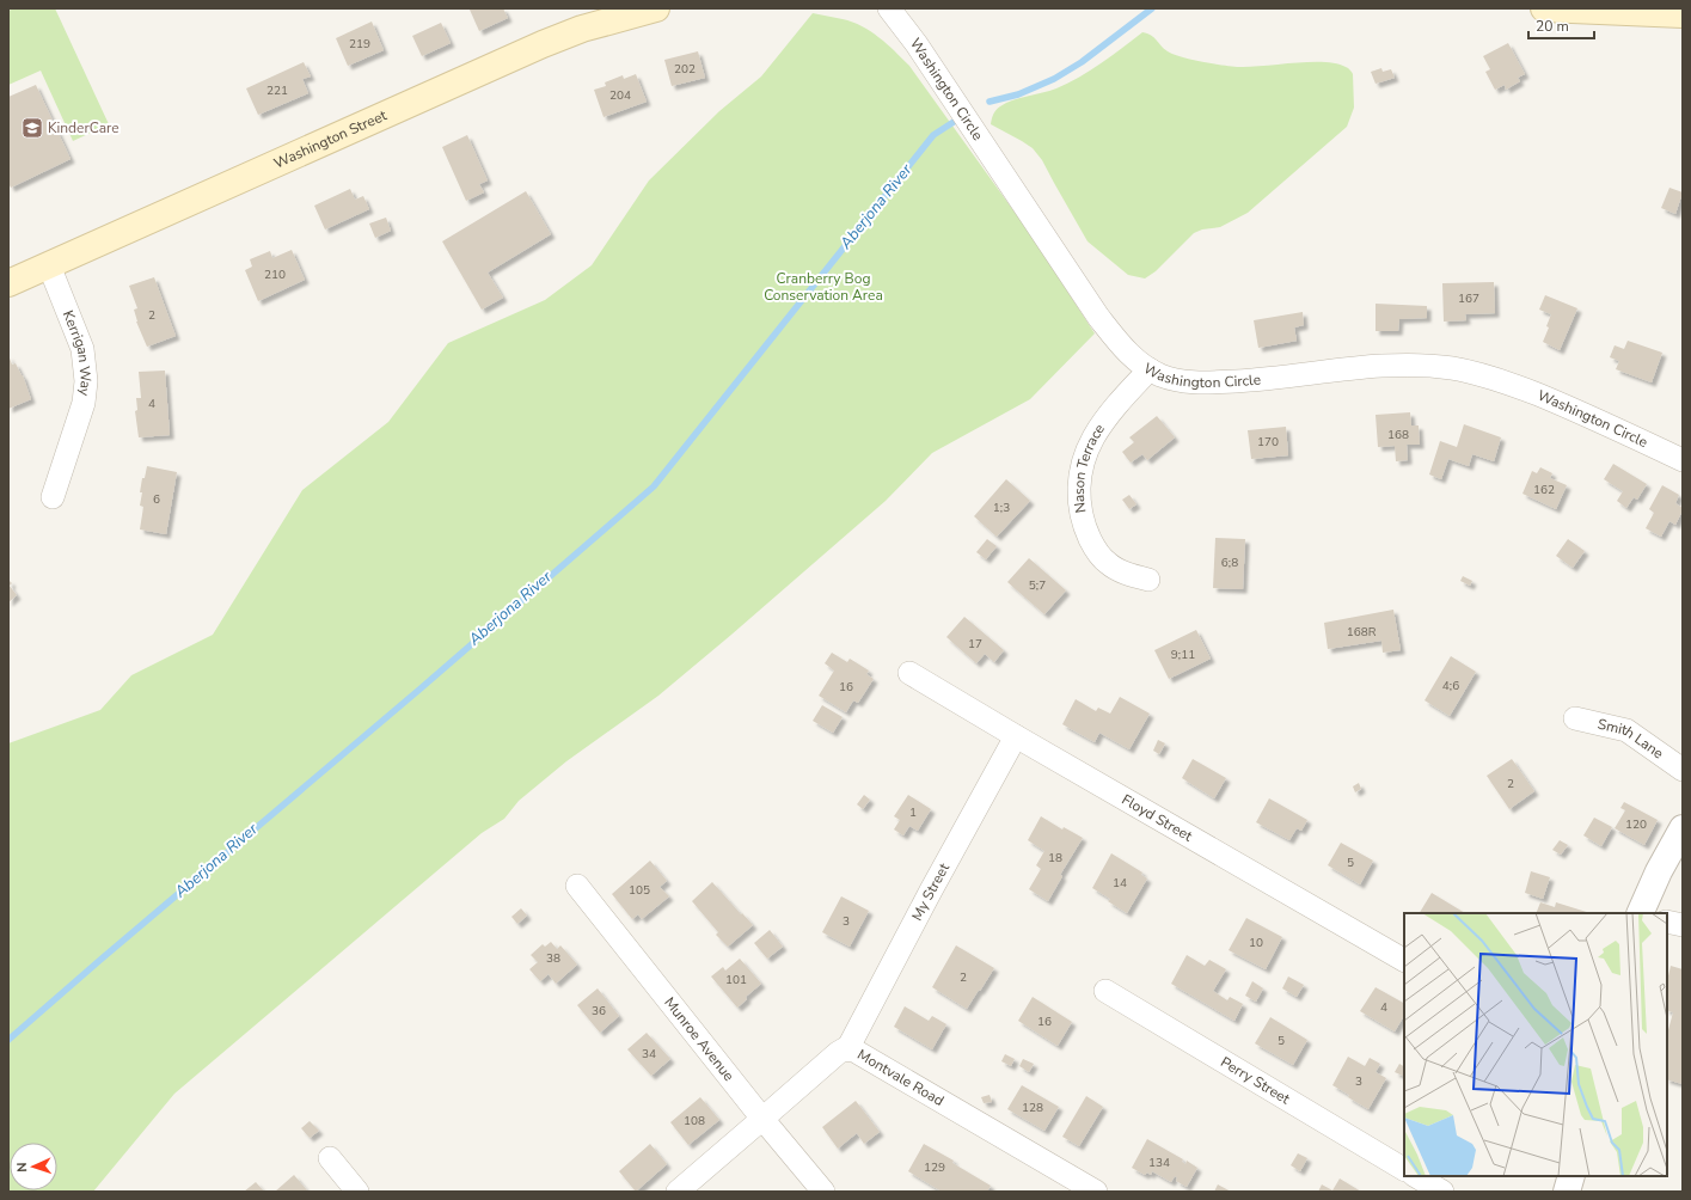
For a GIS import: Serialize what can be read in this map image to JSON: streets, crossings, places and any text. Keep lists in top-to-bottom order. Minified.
{"streets":{"main road":["Washington Street"],"street":["Washington Circle","Kerrigan Way","Nason Terrace","Smith Lane","Floyd Street","My Street","Munroe Avenue","Montvale Road","Perry Street"]},"crossings":[["Washington Circle","Nason Terrace"],["Washington Street","Kerrigan Way"],["Floyd Street","My Street"],["My Street","Montvale Road"],["Munroe Avenue","Montvale Road"]],"water":["Aberjona River"],"parks":["Cranberry Bog Conservation Area"],"places":{"school or university":["KinderCare"]},"house_numbers":["219","202","221","204","210","167","2","4","168","170","162","6","1;3","6;8","5;7","168R","17","9;11","4;6","16","2","1","120","18","5","14","105","3","10","38","2","101","4","36","16","5","34","3","128","108","134","129"],"scale_bar":"20 m","north":"left"}
